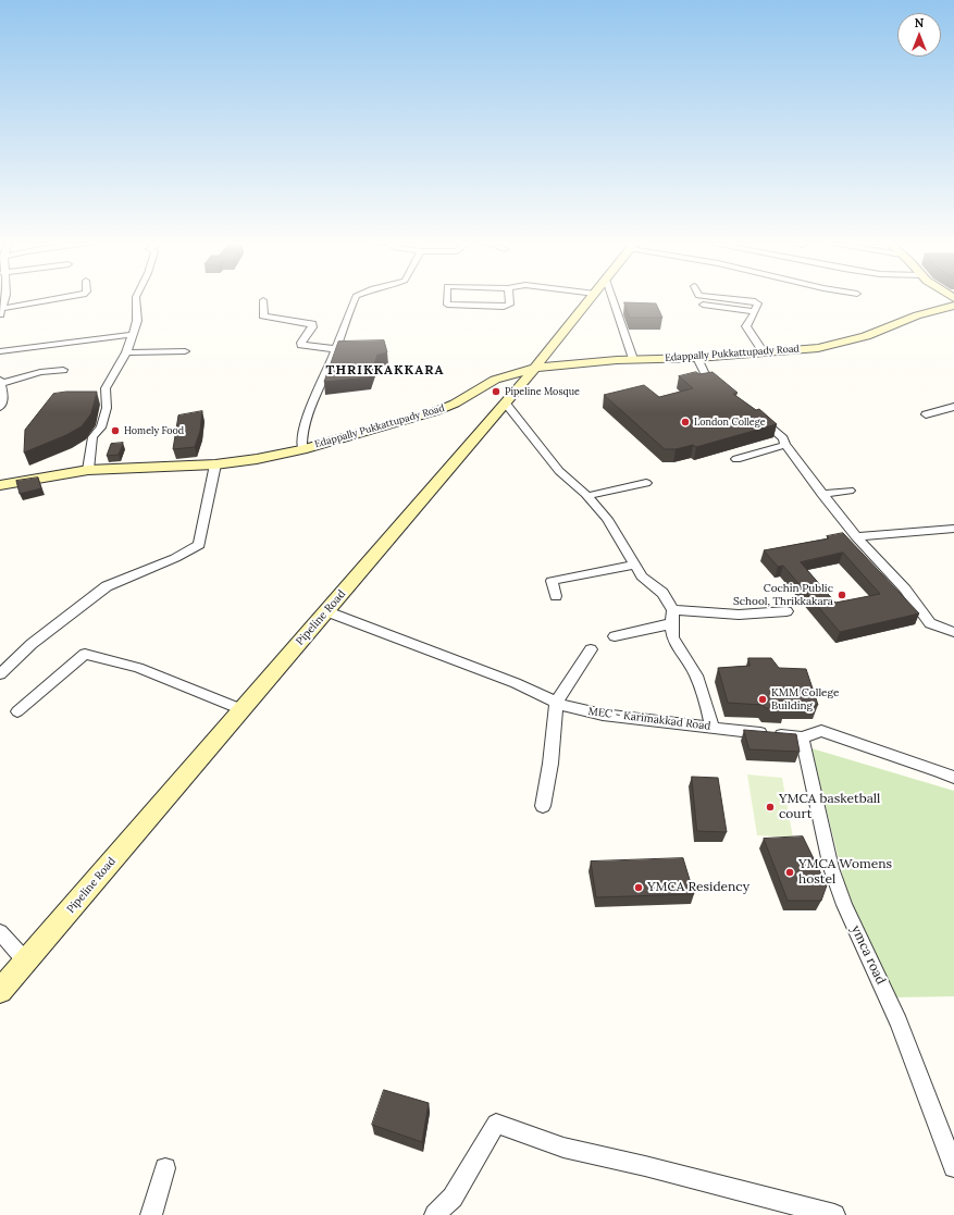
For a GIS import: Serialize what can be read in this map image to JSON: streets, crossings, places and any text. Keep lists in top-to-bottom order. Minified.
{"streets":{"street":["Edappally Pukkattupady Road","Pipeline Road","MEC - Karimakkad Road","ymca road"]},"crossings":[["Edappally Pukkattupady Road","Pipeline Road"],["Pipeline Road","MEC - Karimakkad Road"],["MEC - Karimakkad Road","ymca road"]],"districts":["THRIKKAKKARA"],"places":["Pipeline Mosque","London College","Homely Food","Cochin Public School, Thrikkakara","KMM College Building","YMCA basketball court","YMCA Womens hostel","YMCA Residency"],"north":"top"}
